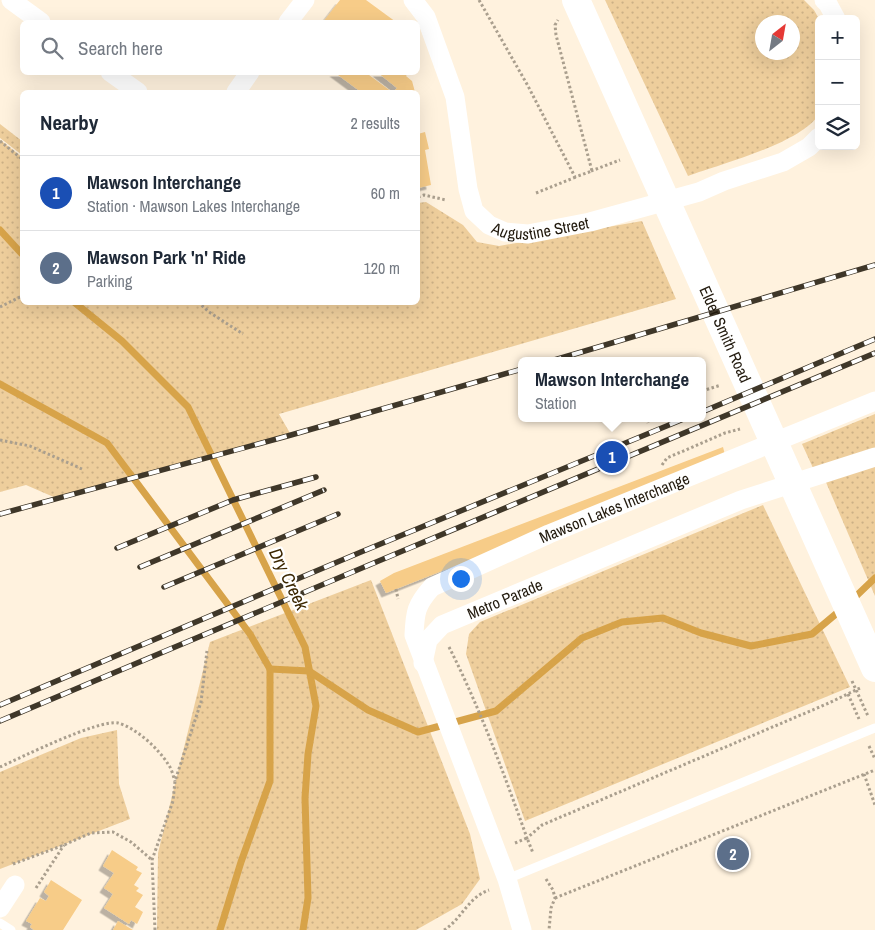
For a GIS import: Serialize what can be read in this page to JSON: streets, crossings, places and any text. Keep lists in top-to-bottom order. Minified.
{"streets":{"main road":["Elder Smith Road"],"street":["Augustine Street","Mawson Lakes Interchange","Metro Parade"]},"crossings":[["Mawson Lakes Interchange","Metro Parade"]],"water":["Dry Creek"],"north":"top right","page":{"map_buttons":["+","−"],"search":"Search here","heading":["Nearby","2 results"],"list":[{"mark":"1","name":"Mawson Interchange","note":"Station · Mawson Lakes Interchange","value":"60 m"},{"mark":"2","name":"Mawson Park 'n' Ride","note":"Parking","value":"120 m"}],"popup":["Mawson Interchange","Station"],"pins":["1","2"]}}
